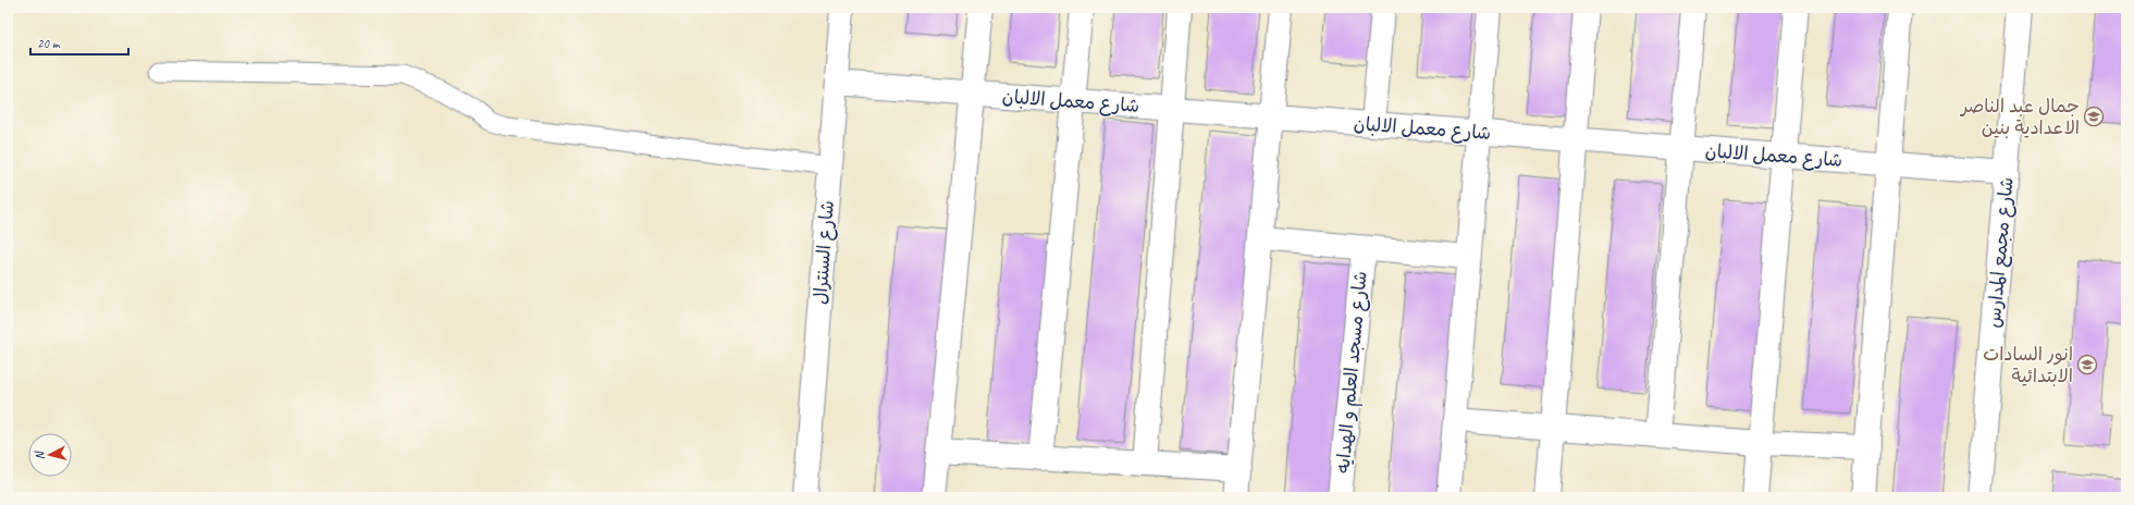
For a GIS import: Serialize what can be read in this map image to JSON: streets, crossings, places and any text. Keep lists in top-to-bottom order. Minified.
{"streets":{"street":["شارع معمل الالبان","شارع السنترال","شارع مجمع المدارس","شارع مسجد العلم و الهدايه"]},"crossings":[["شارع معمل الالبان","شارع السنترال"],["شارع معمل الالبان","شارع مجمع المدارس"]],"places":{"school or university":["جمال عبد الناصر الاعدادية بنين","انور السادات الابتدائية"]},"scale_bar":"20 m","north":"left"}
